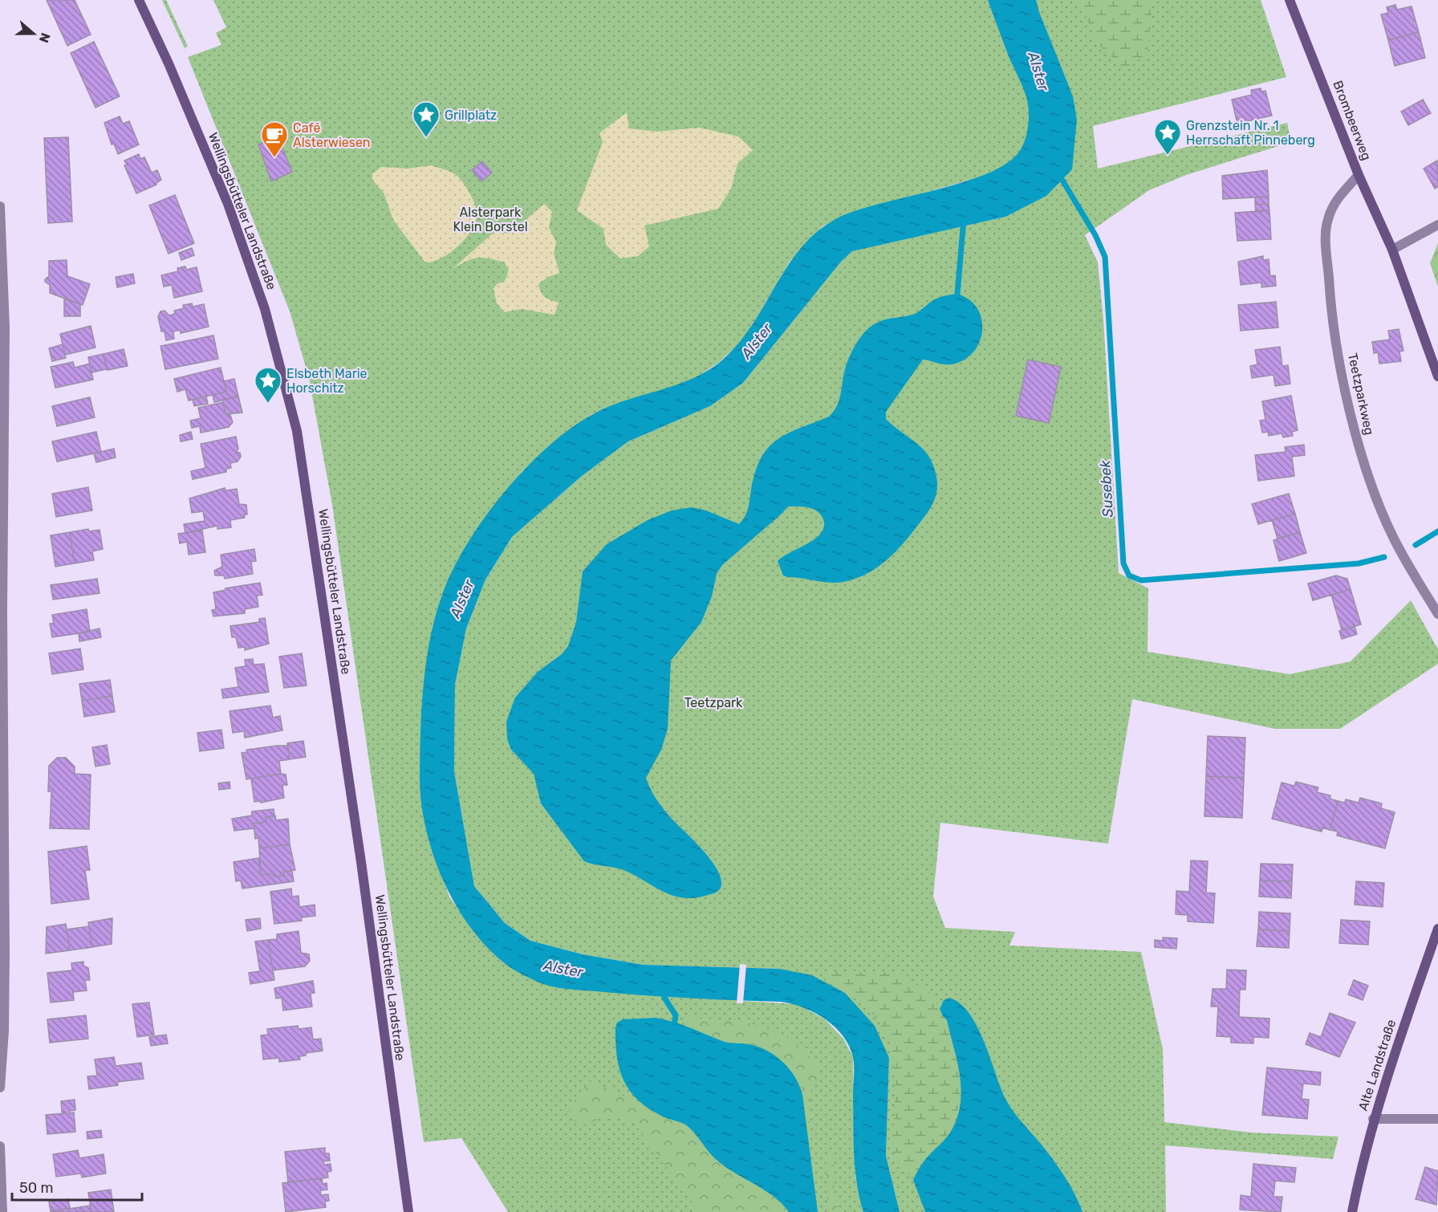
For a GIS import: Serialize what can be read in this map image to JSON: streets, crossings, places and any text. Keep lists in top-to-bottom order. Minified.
{"streets":{"main road":["Brombeerweg","Wellingsbütteler Landstraße","Alte Landstraße"],"street":["Teetzparkweg"]},"crossings":[["Brombeerweg","Teetzparkweg"]],"water":["Alster","Susebek"],"parks":["Alsterpark Klein Borstel","Teetzpark"],"places":{"place":["Grillplatz","Grenzstein Nr. 1 Herrschaft Pinneberg","Elsbeth Marie Horschitz"],"cafe":["Café Alsterwiesen"]},"scale_bar":"50 m","north":"right"}
